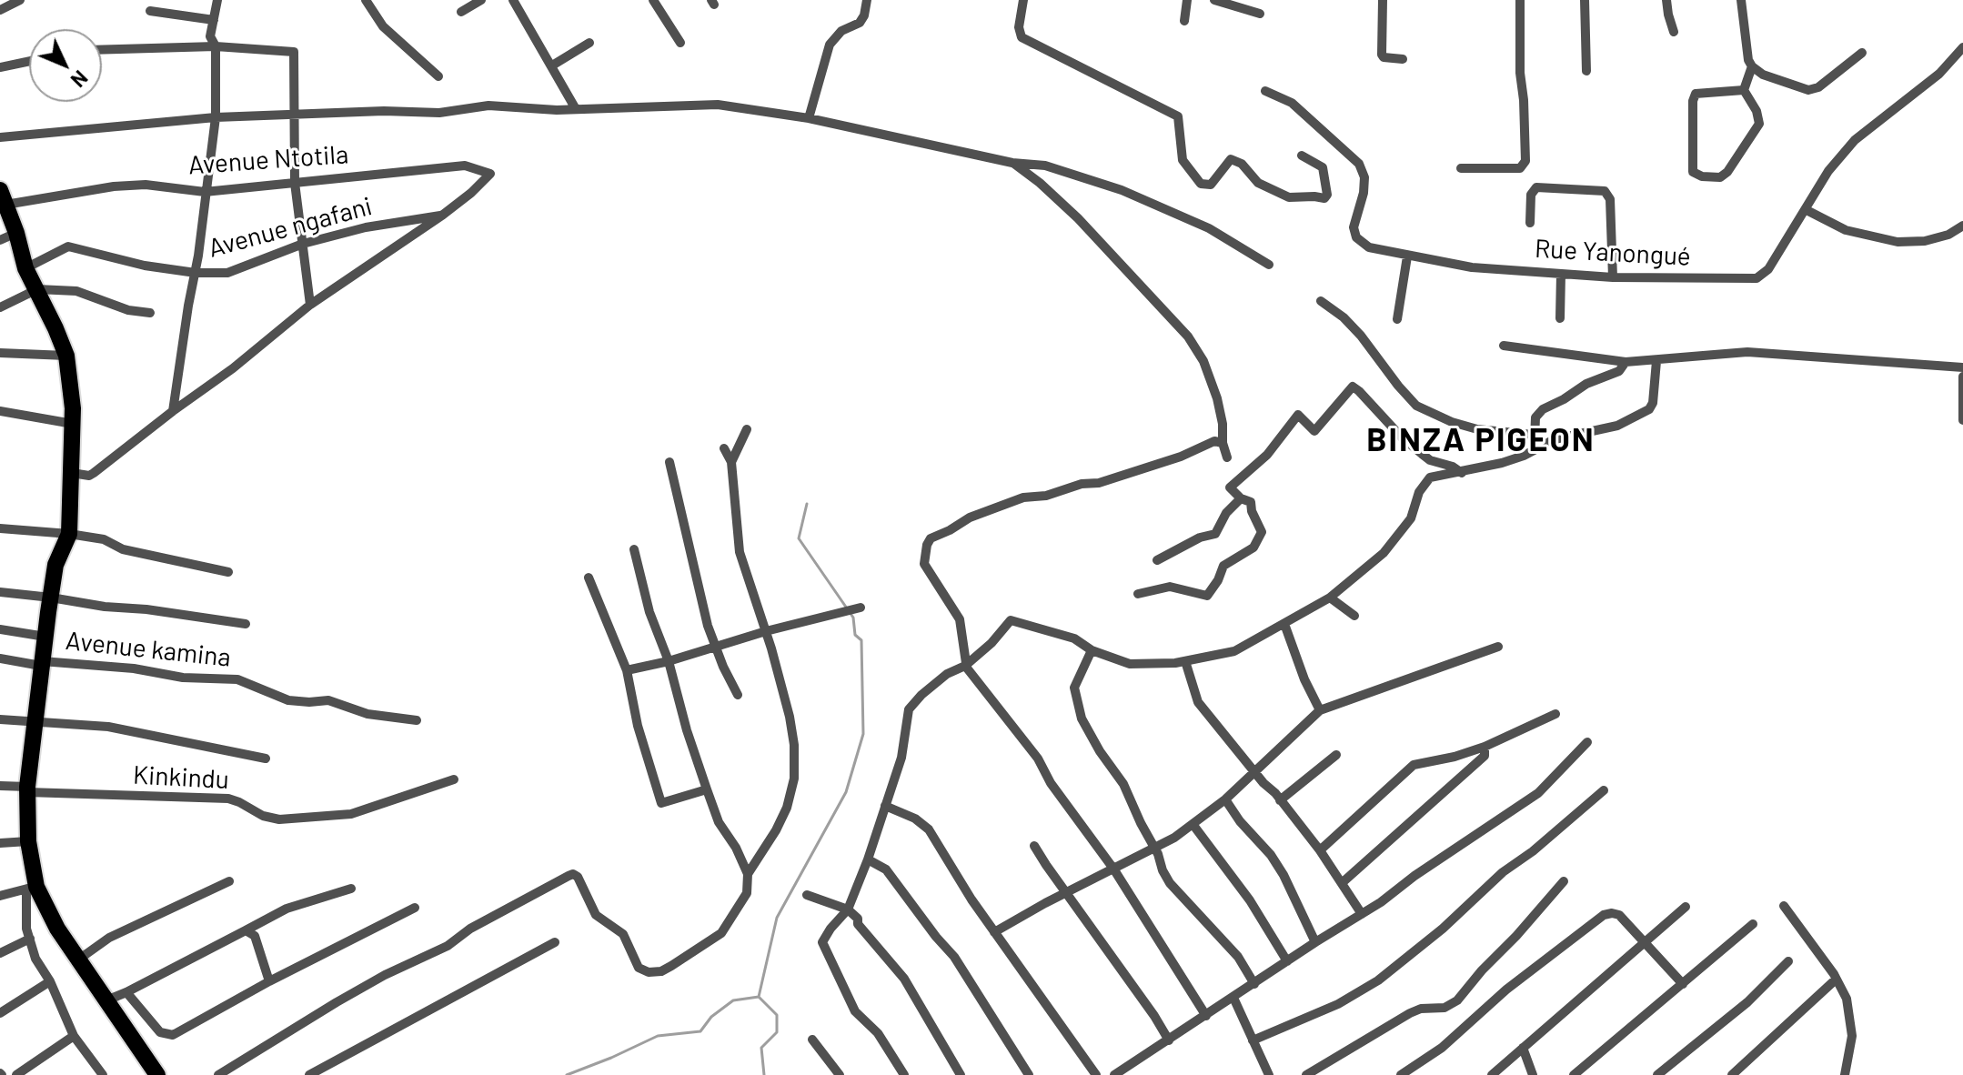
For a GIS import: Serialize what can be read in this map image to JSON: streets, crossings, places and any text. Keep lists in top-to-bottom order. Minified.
{"streets":{"street":["Avenue Ntotila","Avenue ngafani","Rue Yanongué","Avenue kamina","Kinkindu"]},"crossings":[["Avenue Ntotila","Avenue ngafani"]],"districts":["BINZA PIGEON"],"north":"bottom right"}
